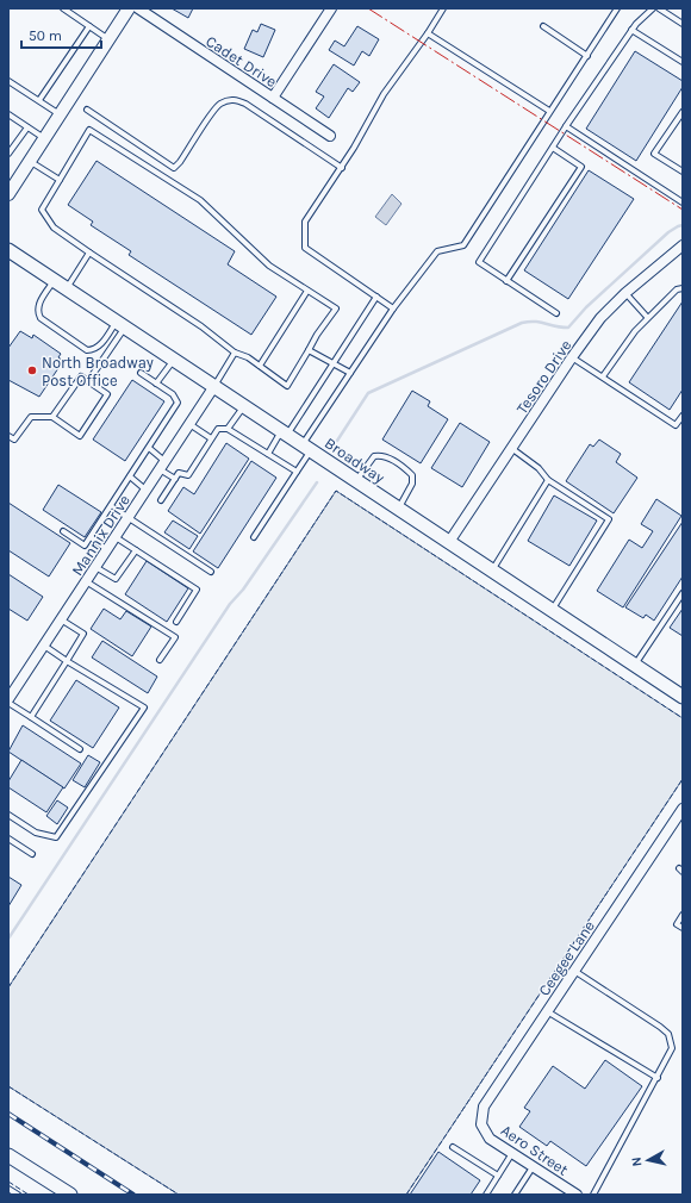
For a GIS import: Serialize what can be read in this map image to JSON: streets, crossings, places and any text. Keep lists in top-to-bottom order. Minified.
{"streets":{"main road":["Broadway"],"street":["Cadet Drive","Tesoro Drive","Mannix Drive","Ceegee Lane","Aero Street"]},"crossings":[["Tesoro Drive","Broadway"],["Broadway","Mannix Drive"],["Ceegee Lane","Aero Street"]],"places":["North Broadway Post Office"],"scale_bar":"50 m","north":"left"}
